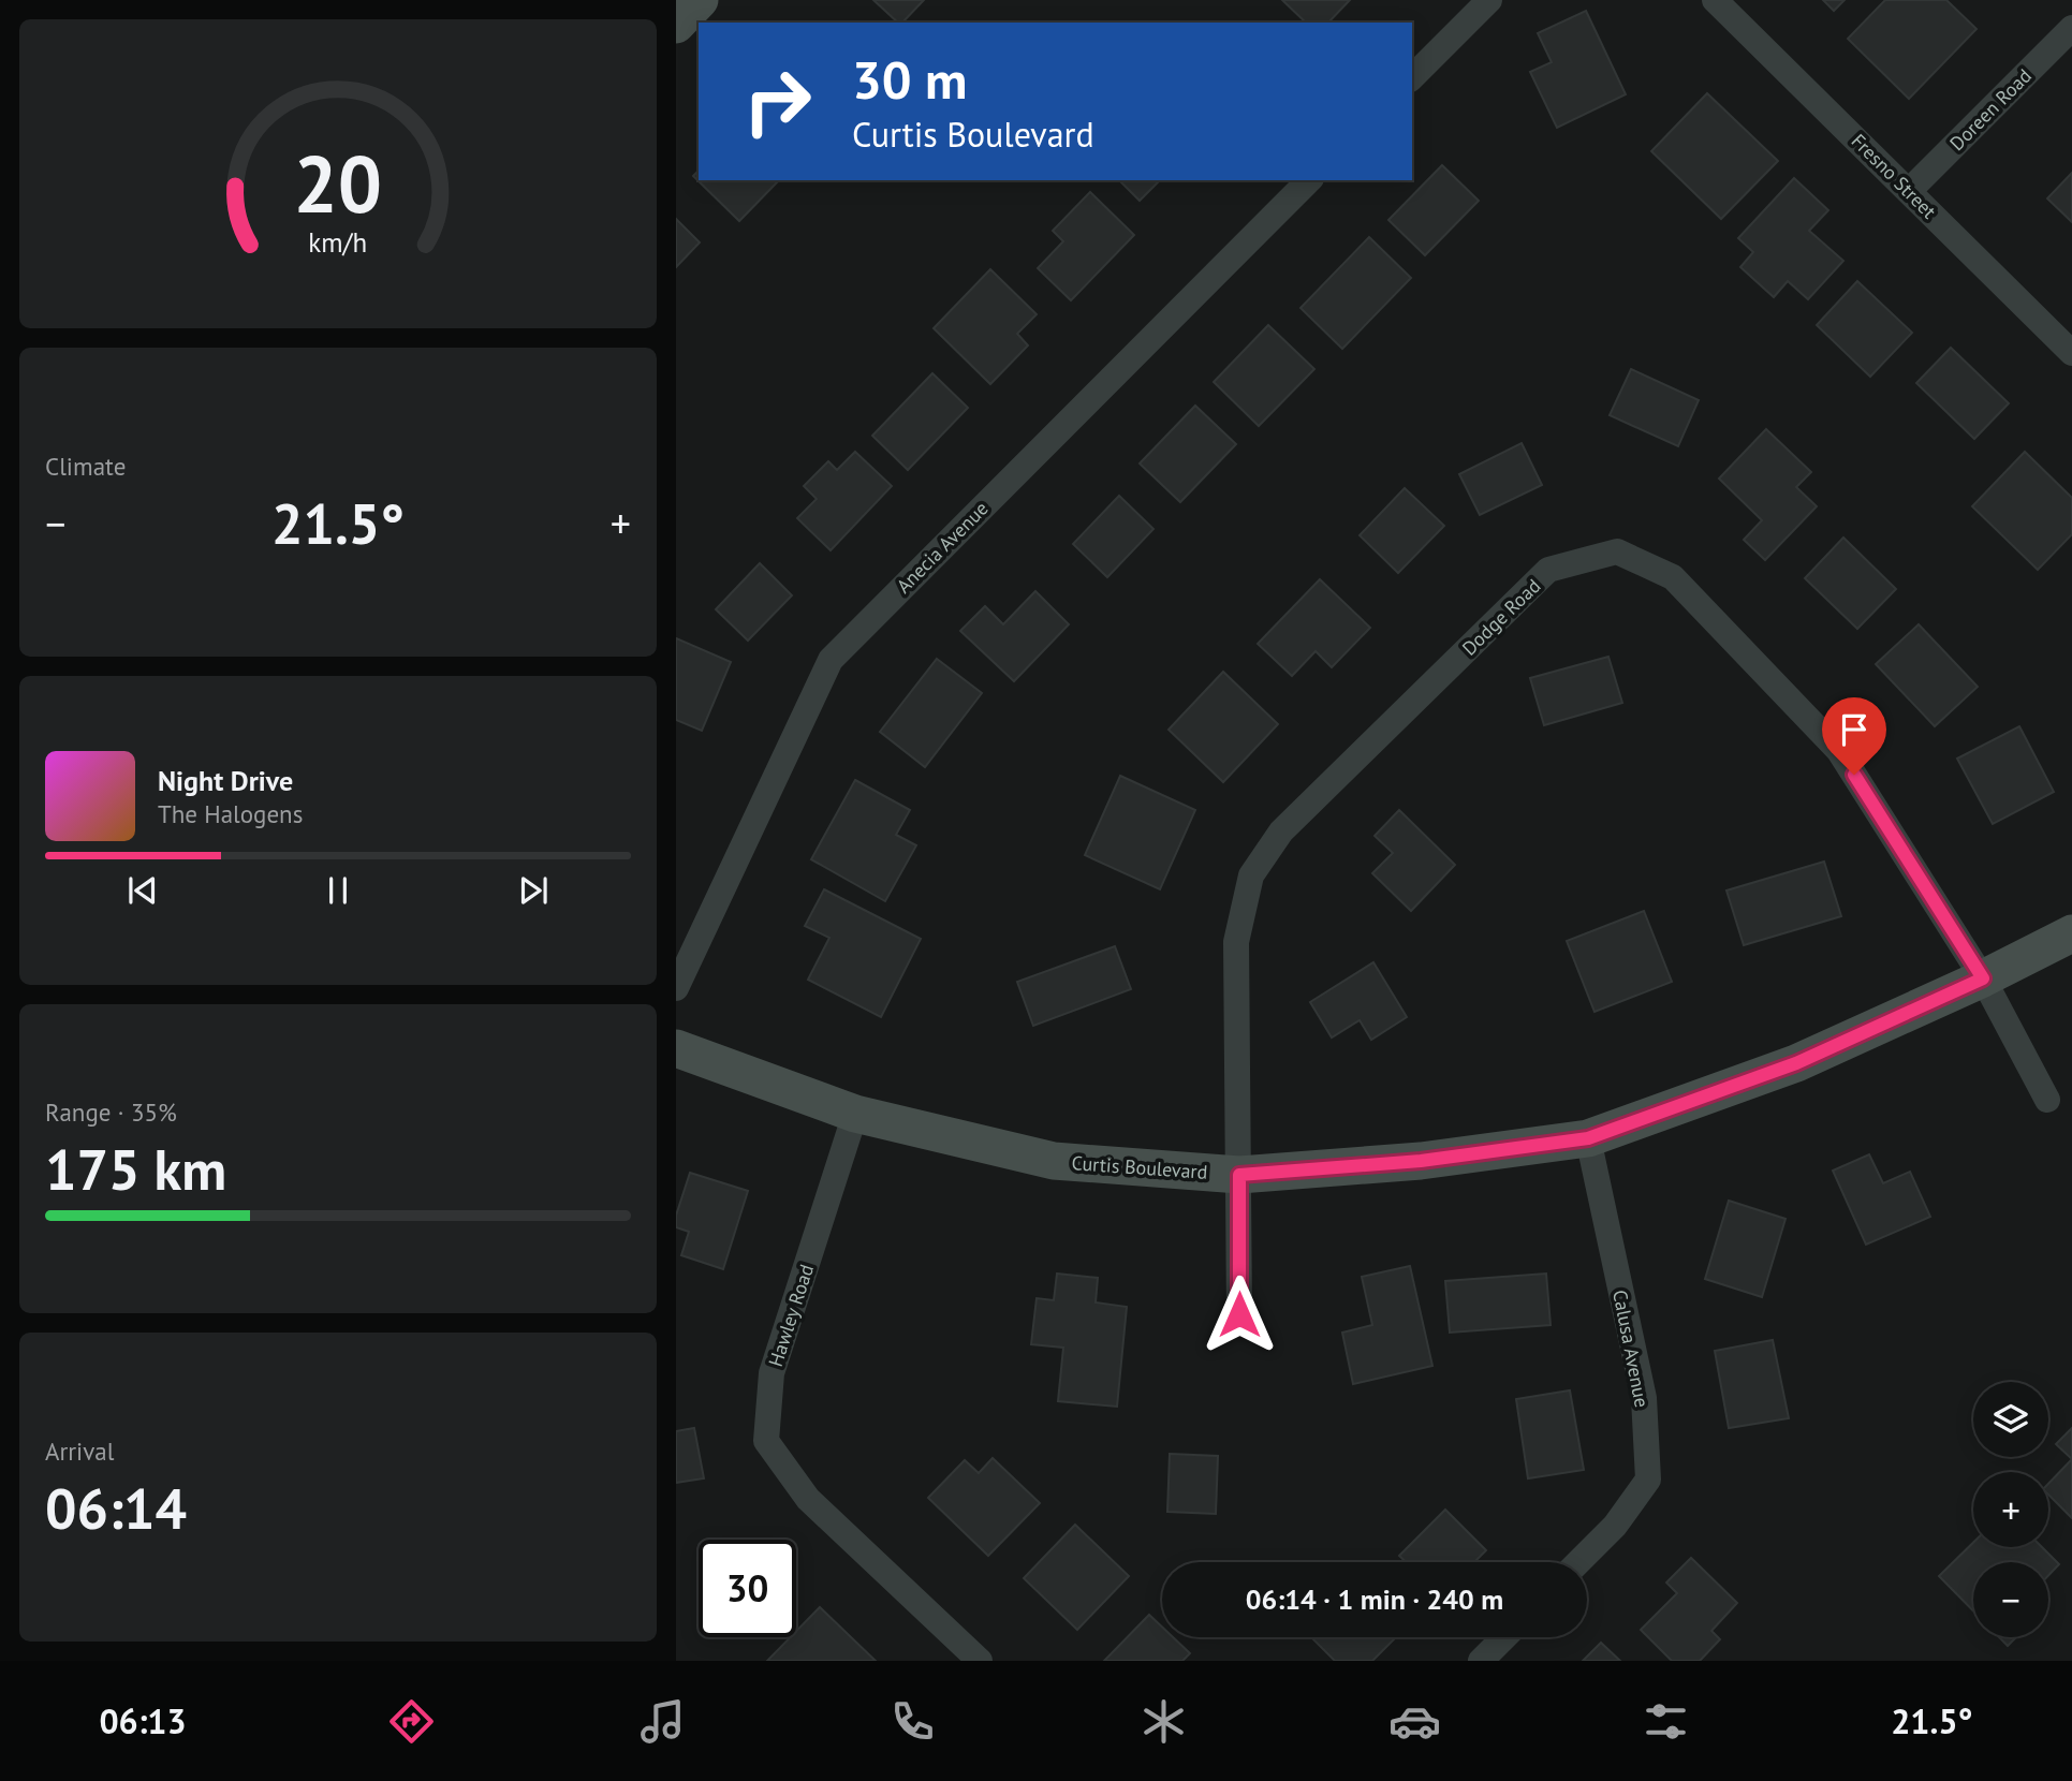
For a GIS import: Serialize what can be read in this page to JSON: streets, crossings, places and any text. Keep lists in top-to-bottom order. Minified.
{"streets":{"street":["Doreen Road","Fresno Street","Anecia Avenue","Dodge Road","Curtis Boulevard","Hawley Road","Calusa Avenue"]},"crossings":[["Doreen Road","Fresno Street"],["Dodge Road","Curtis Boulevard"],["Curtis Boulevard","Hawley Road"],["Curtis Boulevard","Calusa Avenue"]],"page":{"turn":["30 m","Curtis Boulevard"],"tile":["Climate",["Range · 35%","175 km"],["Arrival","06:14"]],"heat":["−","21.5°","+"],"song":["Night Drive","The Halogens"],"map_buttons":["+","−"],"limit":"30","trip":"06:14 · 1 min · 240 m","tabs":["06:13","21.5°"],"gauge":["20","km/h"]}}
